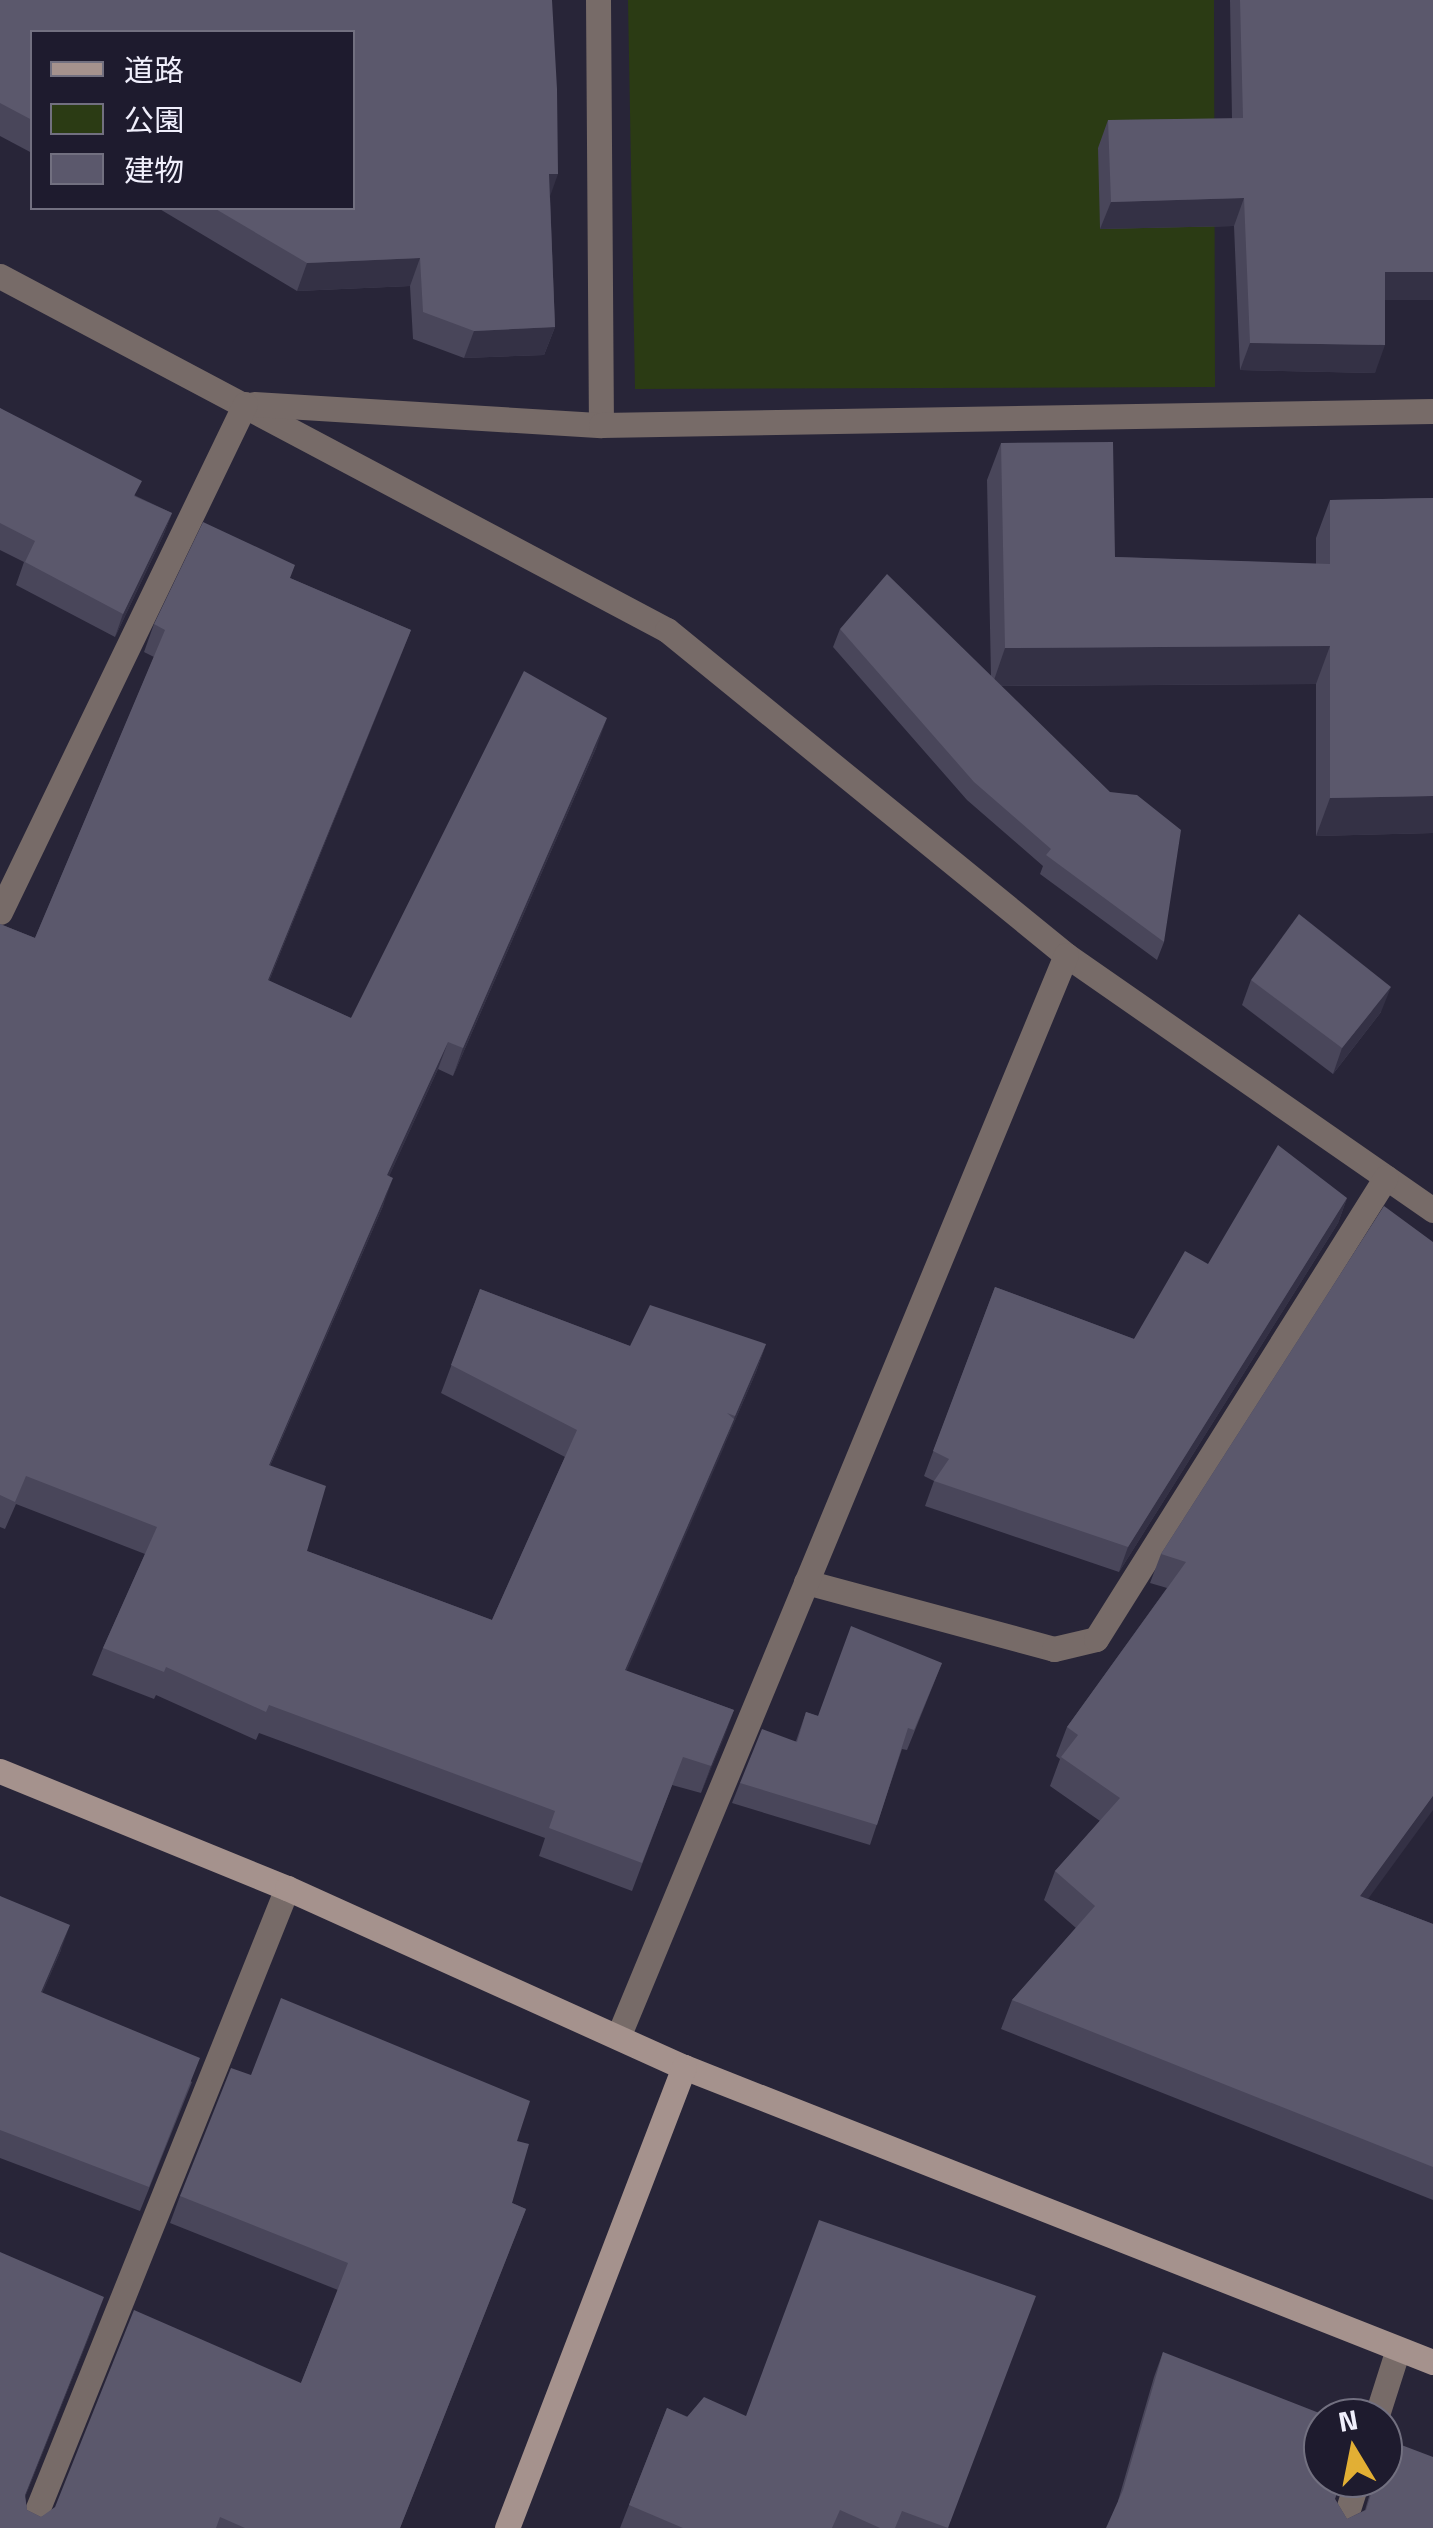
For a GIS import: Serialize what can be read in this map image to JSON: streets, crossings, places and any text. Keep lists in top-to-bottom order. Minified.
{"legend":["道路","公園","建物"],"north":"top"}
